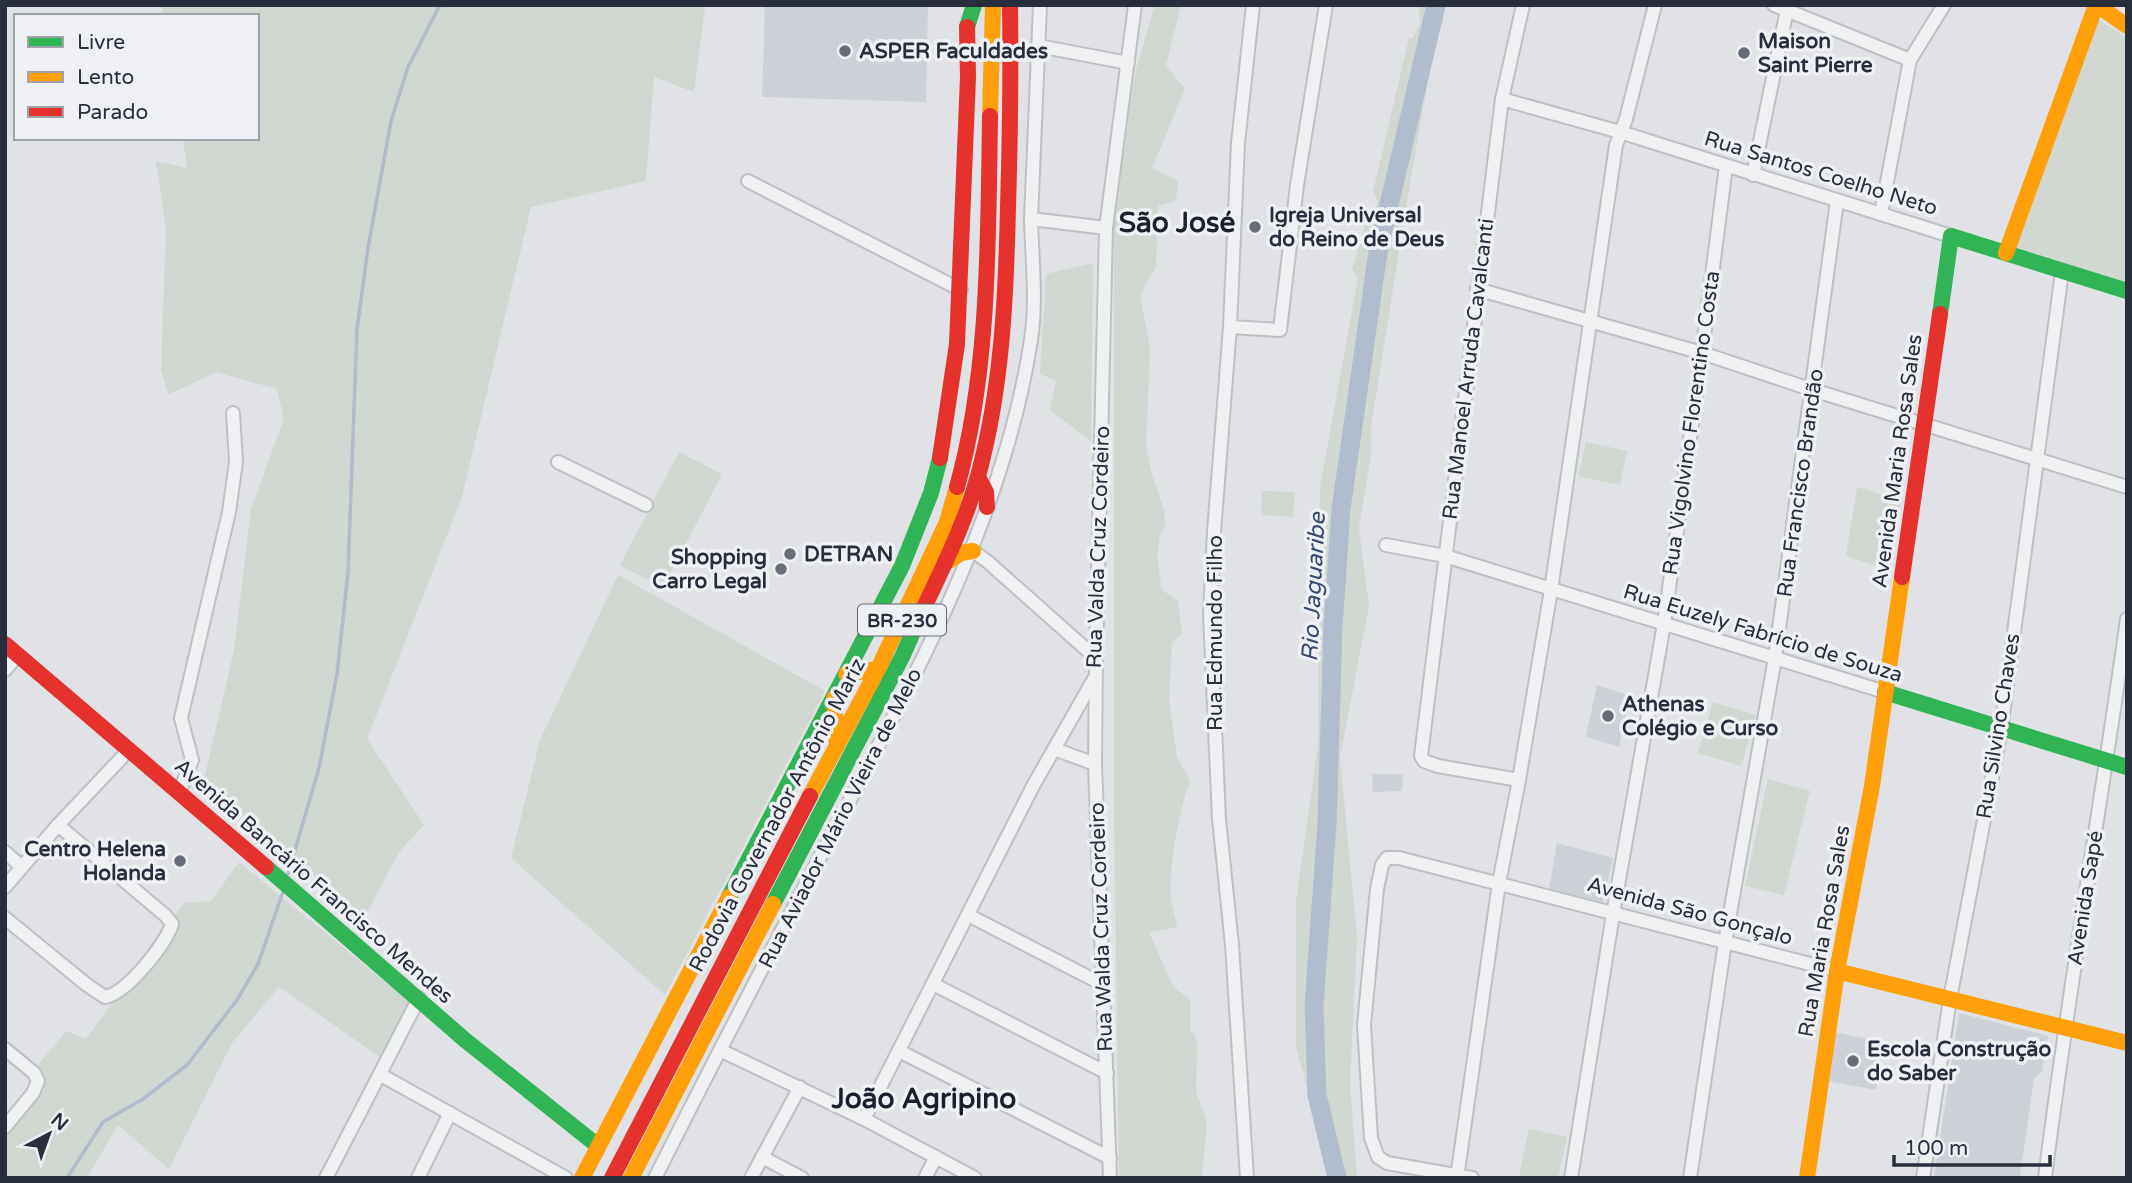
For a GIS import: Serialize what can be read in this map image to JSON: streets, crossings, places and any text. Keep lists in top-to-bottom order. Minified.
{"streets":{"main road":["Rua Santos Coelho Neto","Avenida Maria Rosa Sales","BR-230","Rua Euzely Fabrício de Souza","Rodovia Governador Antônio Mariz","Avenida Bancário Francisco Mendes","Avenida São Gonçalo","Rua Maria Rosa Sales"],"street":["Rua Manoel Arruda Cavalcanti","Rua Vigolvino Florentino Costa","Rua Francisco Brandão","Rua Valda Cruz Cordeiro","Rua Edmundo Filho","Rua Silvino Chaves","Rua Aviador Mário Vieira de Melo","Avenida Sapé","Rua Walda Cruz Cordeiro"]},"crossings":[["Rua Santos Coelho Neto","Rua Manoel Arruda Cavalcanti"],["Rua Santos Coelho Neto","Rua Vigolvino Florentino Costa"],["Rua Santos Coelho Neto","Avenida Maria Rosa Sales"],["Rua Santos Coelho Neto","Rua Francisco Brandão"],["Rua Santos Coelho Neto","Rua Silvino Chaves"],["Rua Manoel Arruda Cavalcanti","Rua Euzely Fabrício de Souza"],["Rua Vigolvino Florentino Costa","Rua Euzely Fabrício de Souza"],["Rua Vigolvino Florentino Costa","Avenida São Gonçalo"],["Avenida Maria Rosa Sales","Rua Euzely Fabrício de Souza"],["Avenida Maria Rosa Sales","Rua Maria Rosa Sales"],["Rua Francisco Brandão","Rua Euzely Fabrício de Souza"],["Rua Francisco Brandão","Avenida São Gonçalo"],["Rua Valda Cruz Cordeiro","Rua Walda Cruz Cordeiro"],["Rua Euzely Fabrício de Souza","Rua Silvino Chaves"],["Rua Euzely Fabrício de Souza","Avenida Sapé"],["Rua Euzely Fabrício de Souza","Rua Maria Rosa Sales"],["Rua Silvino Chaves","Avenida São Gonçalo"],["Avenida Sapé","Avenida São Gonçalo"],["Avenida São Gonçalo","Rua Maria Rosa Sales"]],"districts":["São José","João Agripino"],"water":["Rio Jaguaribe"],"places":["ASPER Faculdades","Maison Saint Pierre","Igreja Universal do Reino de Deus","DETRAN","Shopping Carro Legal","Athenas Colégio e Curso","Centro Helena Holanda","Escola Construção do Saber"],"legend":["Livre","Lento","Parado"],"scale_bar":"100 m","north":"top right"}
